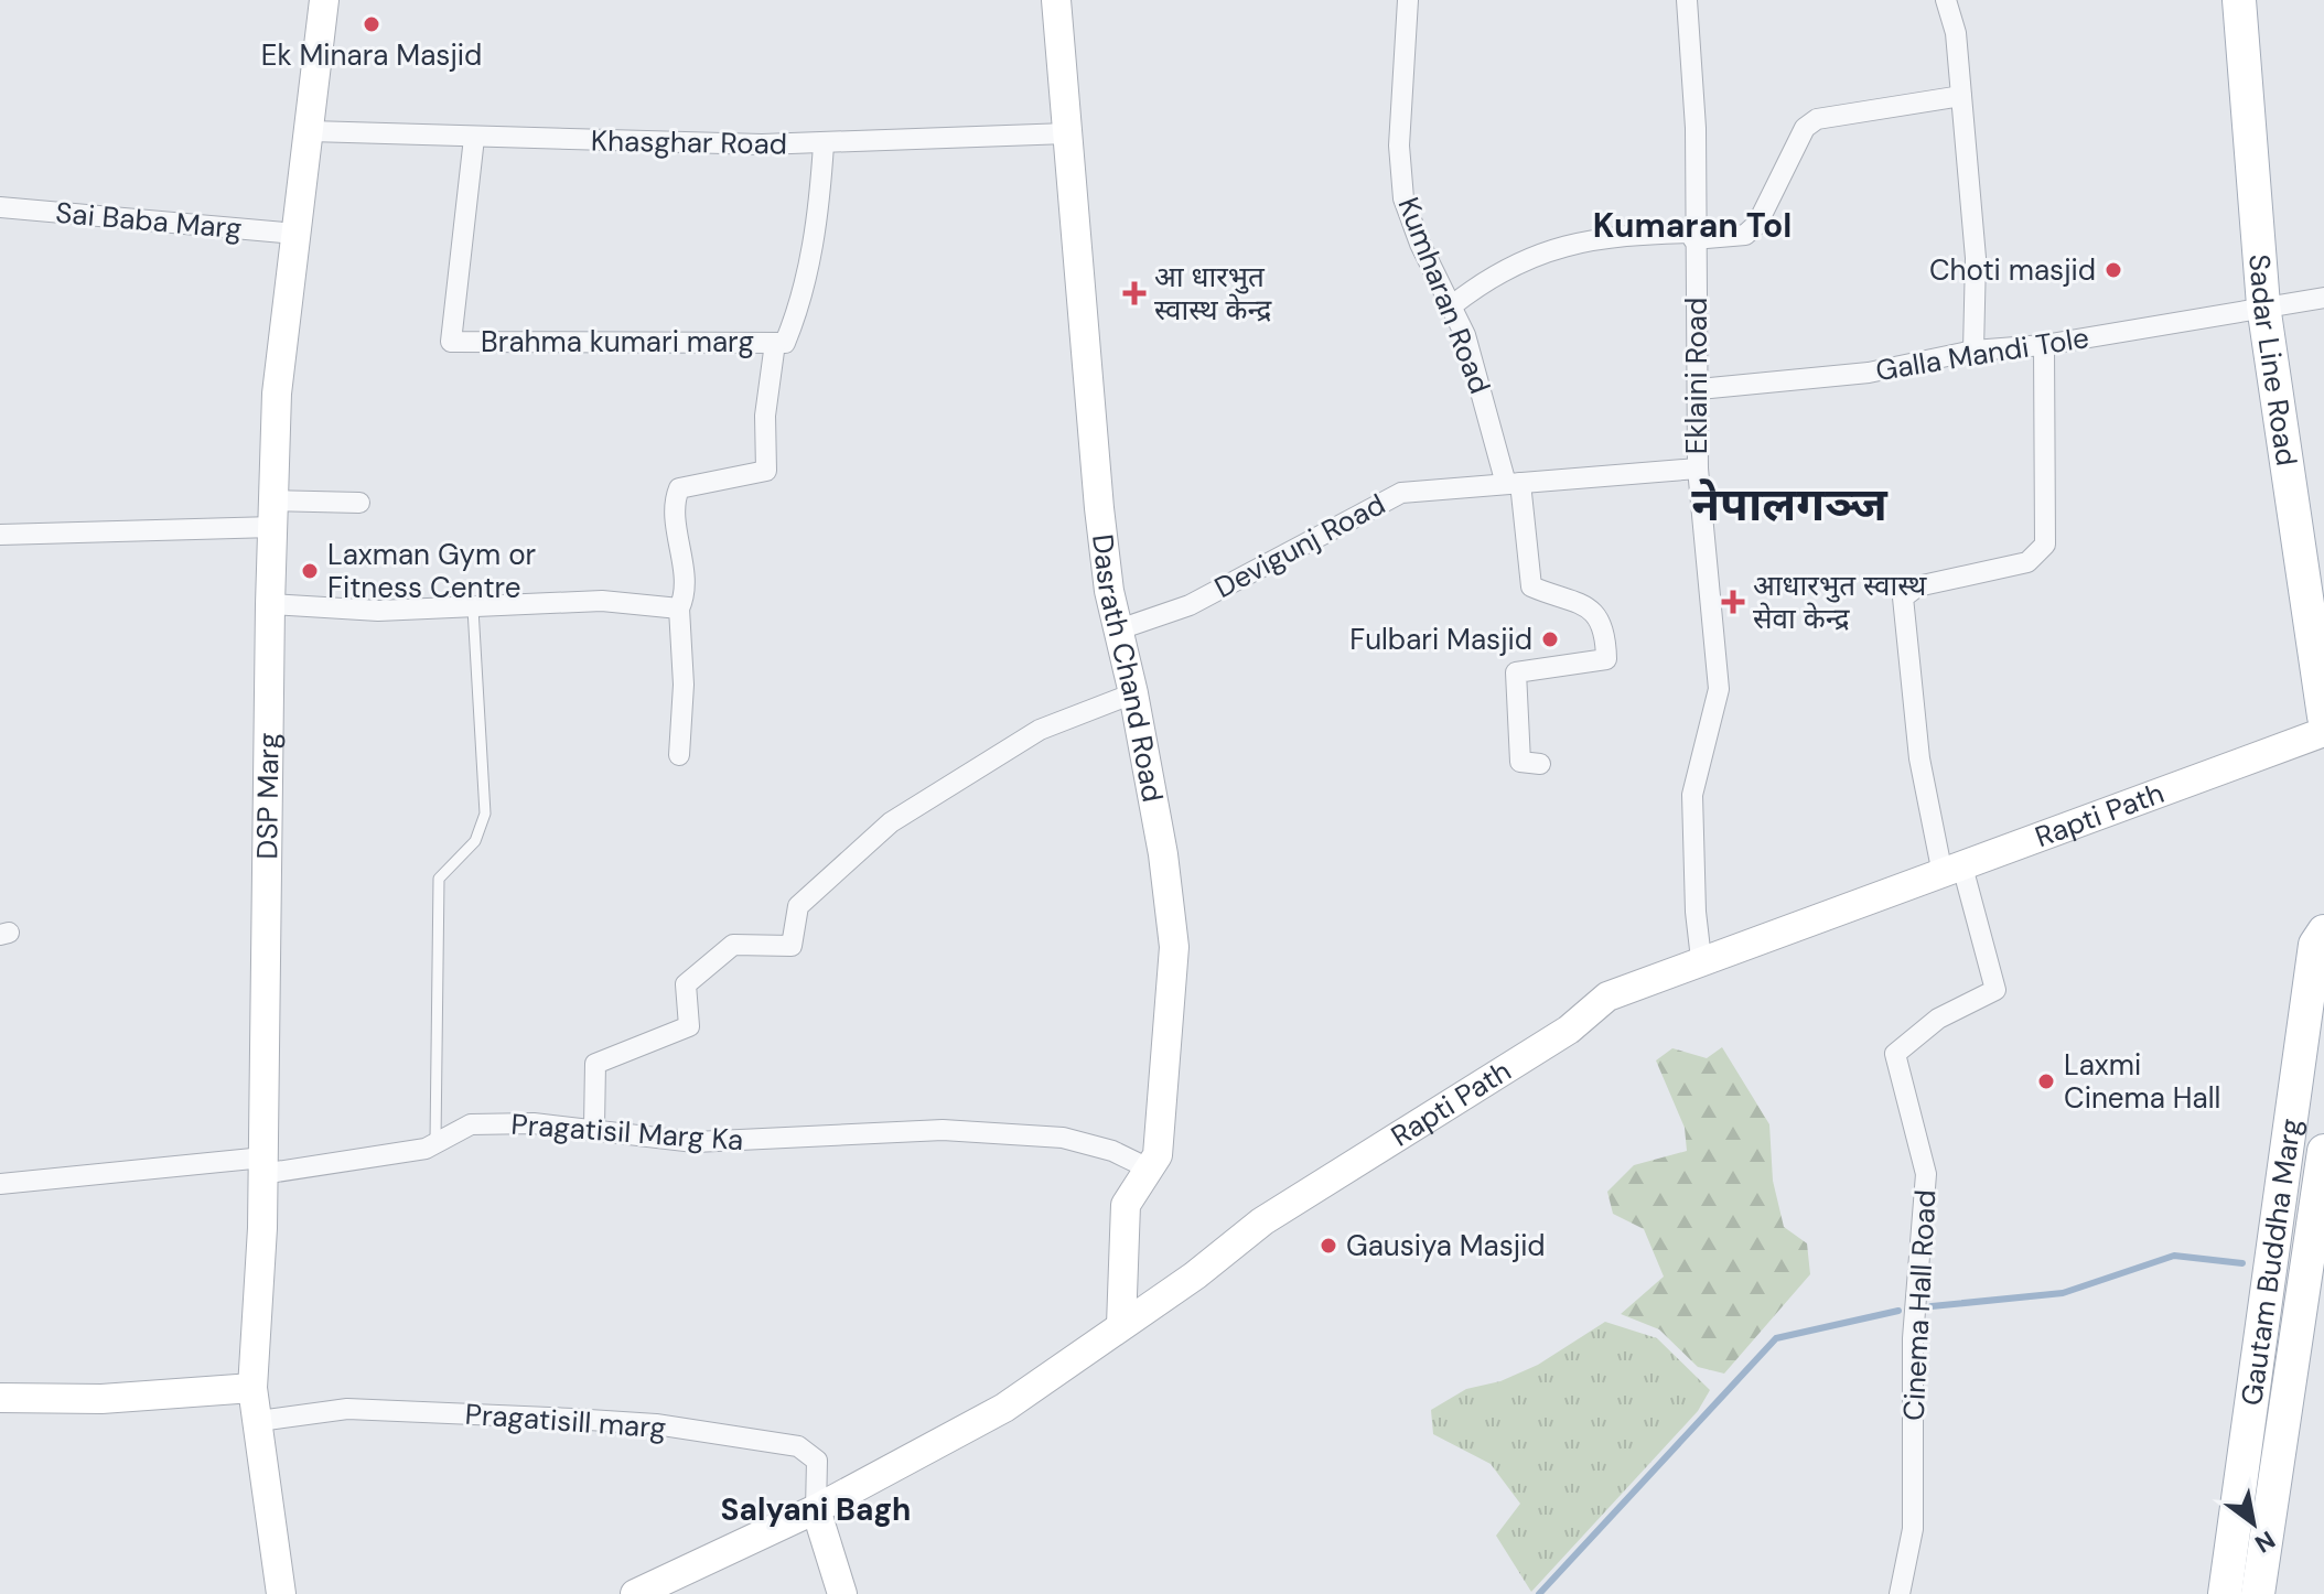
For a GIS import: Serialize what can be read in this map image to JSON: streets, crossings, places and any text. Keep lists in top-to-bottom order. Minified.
{"streets":{"main road":["Sadar Line Road","Gautam Buddha Marg"],"street":["Khasghar Road","Sai Baba Marg","Kumharan Road","Brahma kumari marg","Galla Mandi Tole","Eklaini Road","Devigunj Road","Dasrath Chand Road","DSP Marg","Rapti Path","Pragatisil Marg Ka","Cinema Hall Road","Pragatisill marg"]},"crossings":[["Khasghar Road","Brahma kumari marg"],["Khasghar Road","Dasrath Chand Road"],["Khasghar Road","DSP Marg"],["Sai Baba Marg","DSP Marg"],["Kumharan Road","Devigunj Road"],["Galla Mandi Tole","Sadar Line Road"],["Galla Mandi Tole","Eklaini Road"],["Eklaini Road","Devigunj Road"],["Eklaini Road","Rapti Path"],["Devigunj Road","Dasrath Chand Road"],["Dasrath Chand Road","Rapti Path"],["Dasrath Chand Road","Pragatisil Marg Ka"],["DSP Marg","Pragatisil Marg Ka"],["DSP Marg","Pragatisill marg"],["Rapti Path","Cinema Hall Road"],["Rapti Path","Pragatisill marg"]],"districts":["Kumaran Tol","नेपालगञ्ज","Salyani Bagh"],"places":{"other":["Ek Minara Masjid","Choti masjid","Laxman Gym or Fitness Centre","Fulbari Masjid","Laxmi Cinema Hall","Gausiya Masjid"],"health":["आ धारभुत स्वास्थ केन्द्र","आधारभुत स्वास्थ सेवा केन्द्र"]},"north":"bottom right"}
